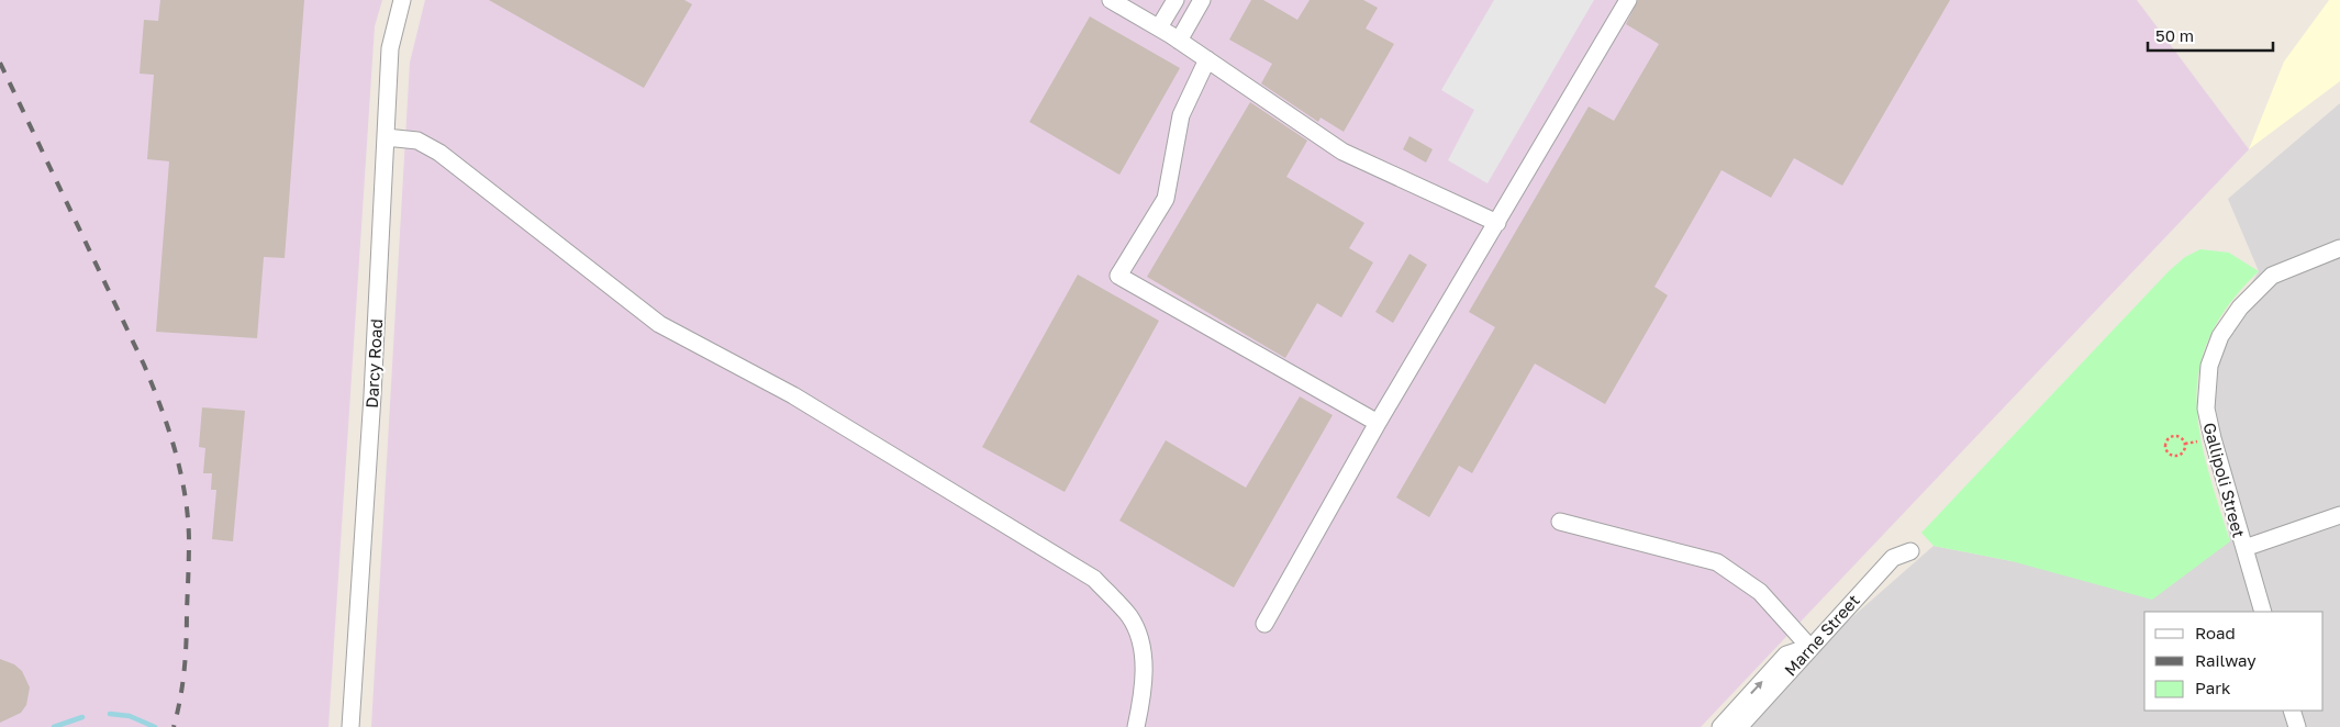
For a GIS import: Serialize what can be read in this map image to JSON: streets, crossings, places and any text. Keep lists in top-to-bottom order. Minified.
{"streets":{"street":["Darcy Road","Gallipoli Street","Marne Street"]},"legend":["Road","Railway","Park"],"scale_bar":"50 m"}
